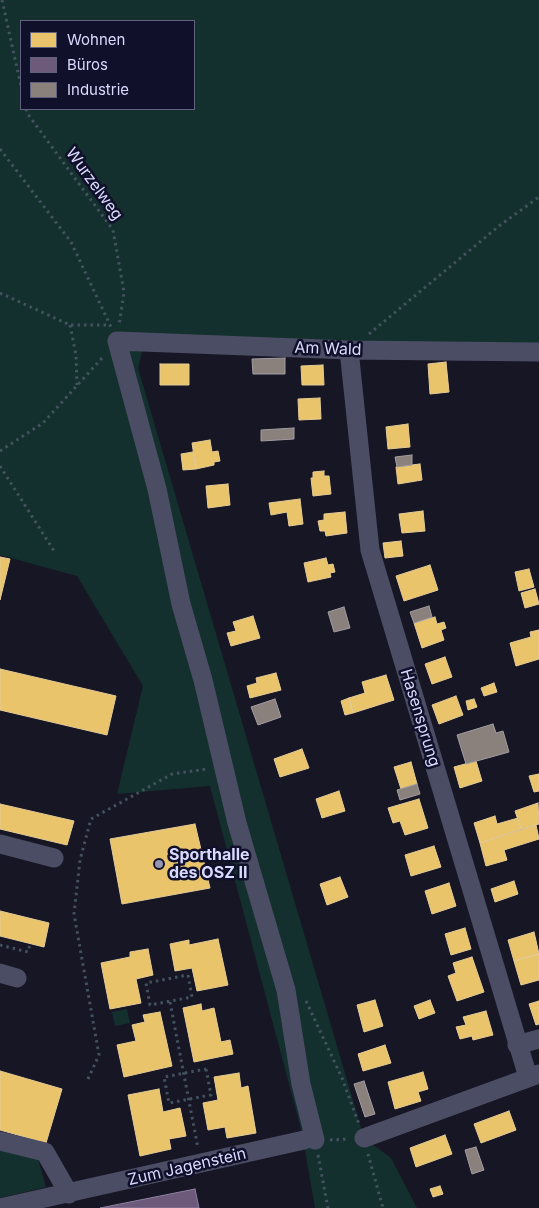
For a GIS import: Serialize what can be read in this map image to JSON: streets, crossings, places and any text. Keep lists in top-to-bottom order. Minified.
{"streets":{"street":["Am Wald","Hasensprung","Zum Jagenstein"],"path":["Wurzelweg"]},"crossings":[["Wurzelweg","Am Wald"],["Am Wald","Hasensprung"]],"places":["Sporthalle des OSZ II"],"legend":["Wohnen","Büros","Industrie"]}
